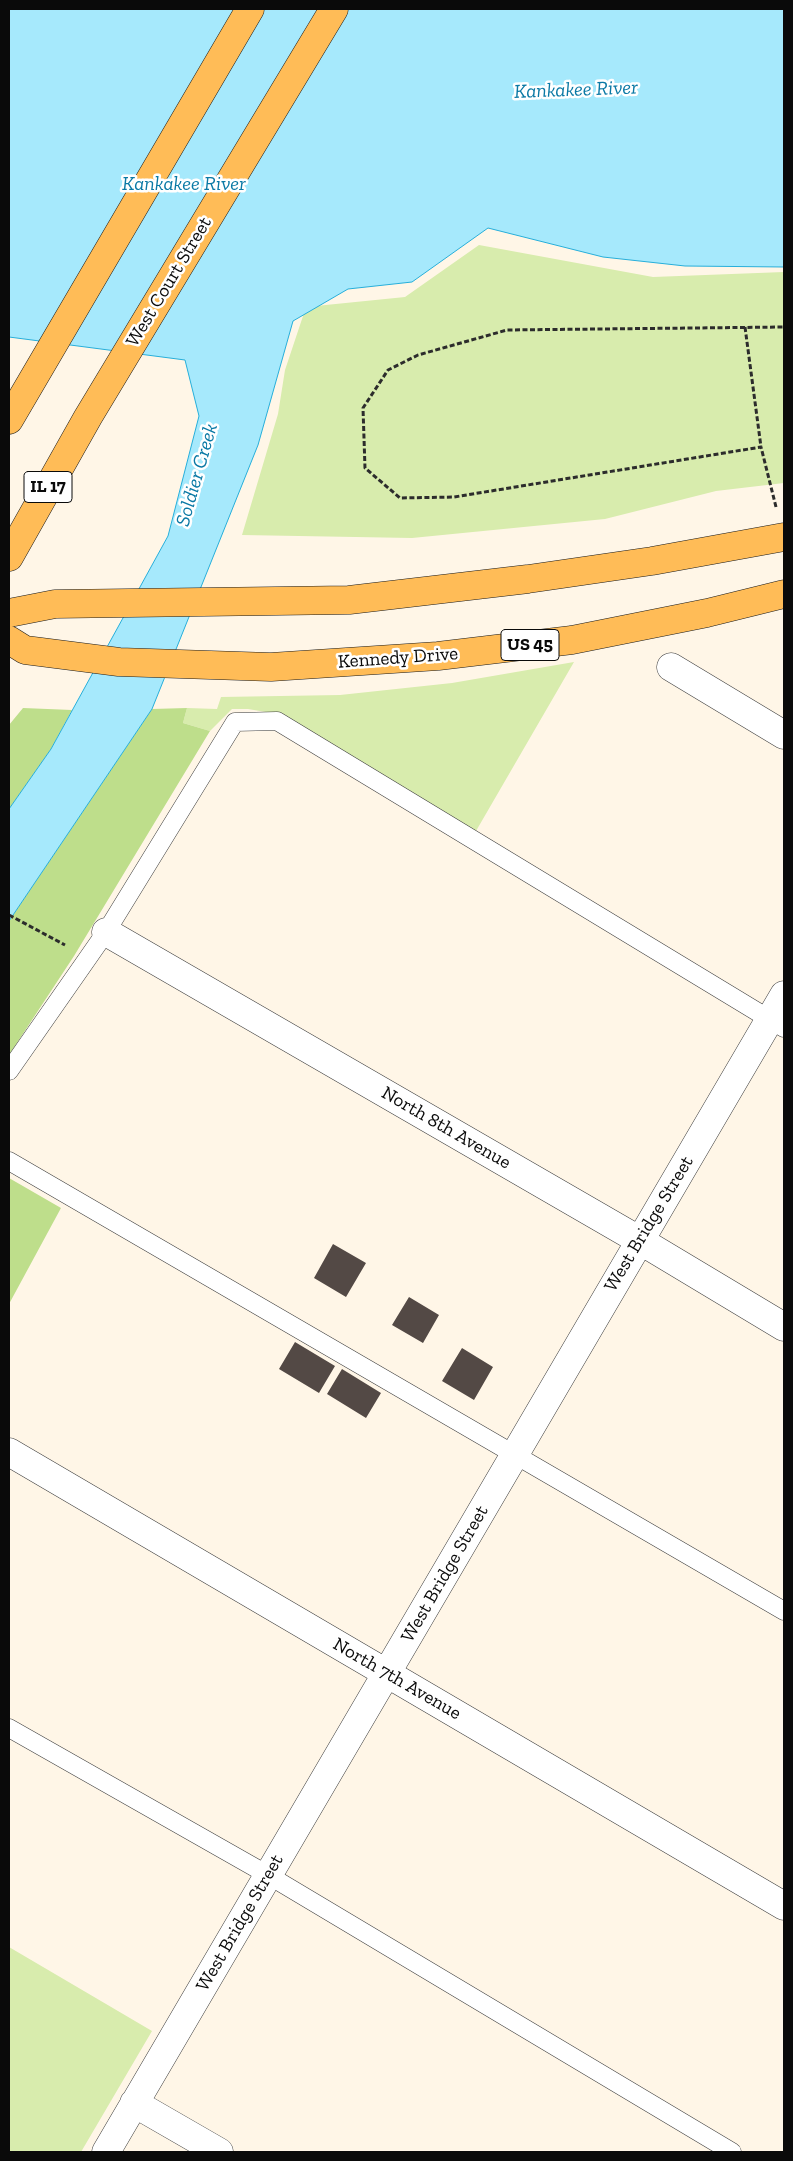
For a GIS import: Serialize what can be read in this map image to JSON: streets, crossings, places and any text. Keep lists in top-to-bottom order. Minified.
{"streets":{"main road":["West Court Street","IL 17","US 45","Kennedy Drive"],"street":["North 8th Avenue","West Bridge Street","North 7th Avenue"]},"crossings":[["North 8th Avenue","West Bridge Street"],["West Bridge Street","North 7th Avenue"]],"water":["Kankakee River","Soldier Creek"]}
